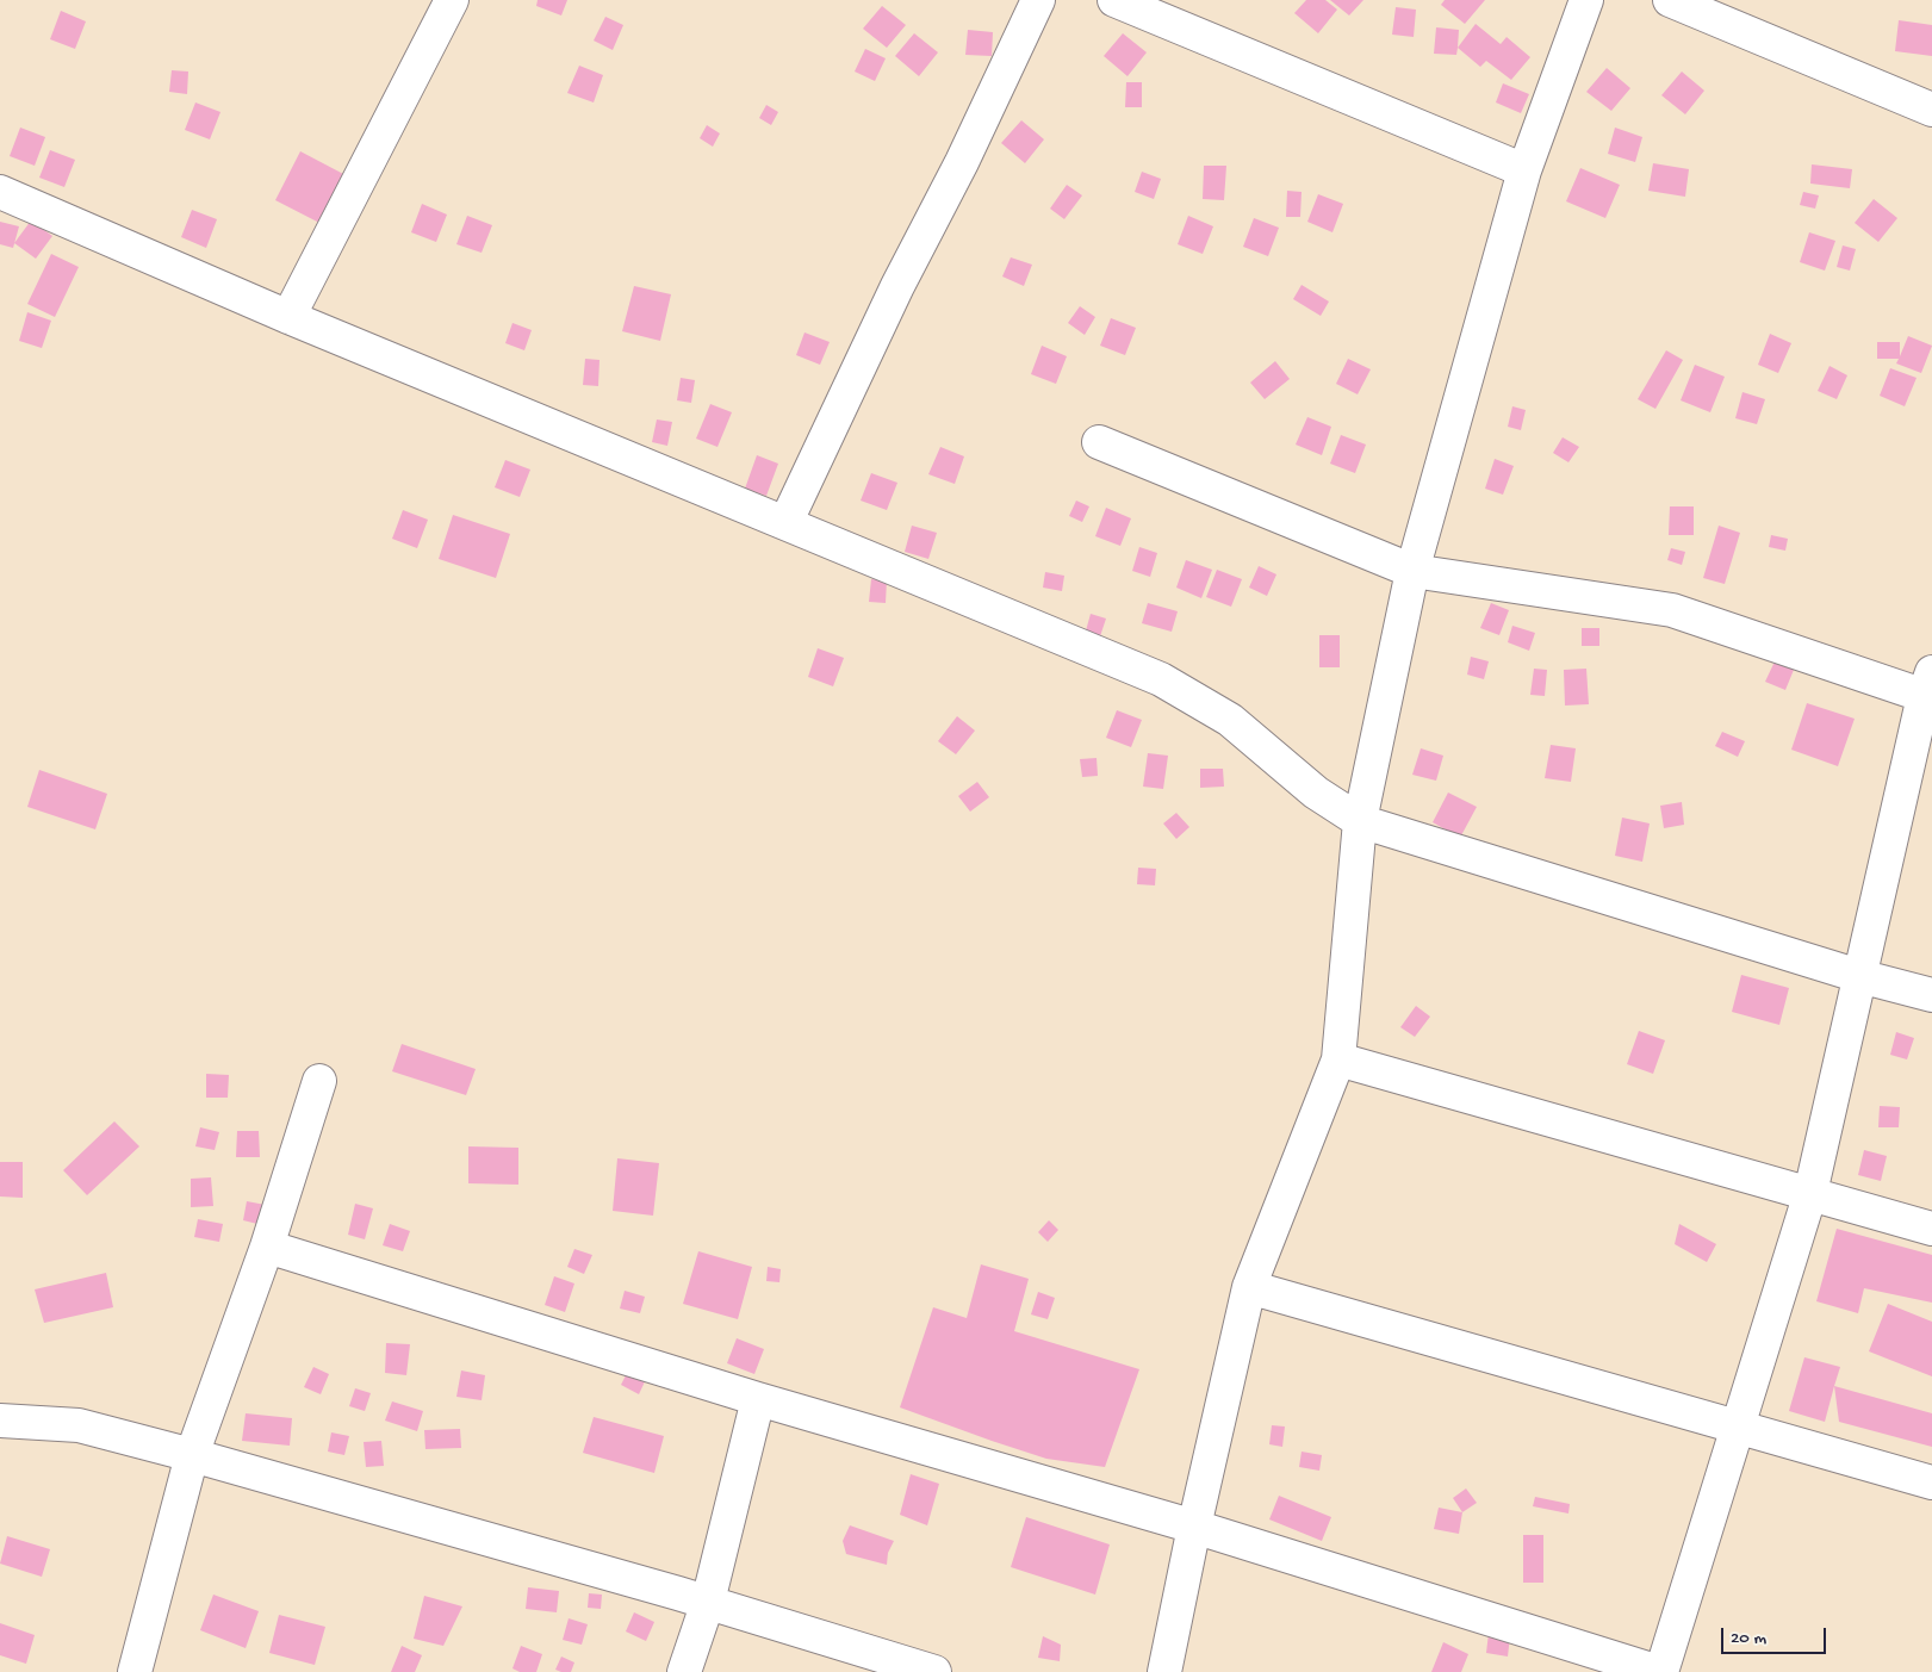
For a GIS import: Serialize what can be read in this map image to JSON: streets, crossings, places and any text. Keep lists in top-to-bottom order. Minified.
{"scale_bar":"20 m"}
